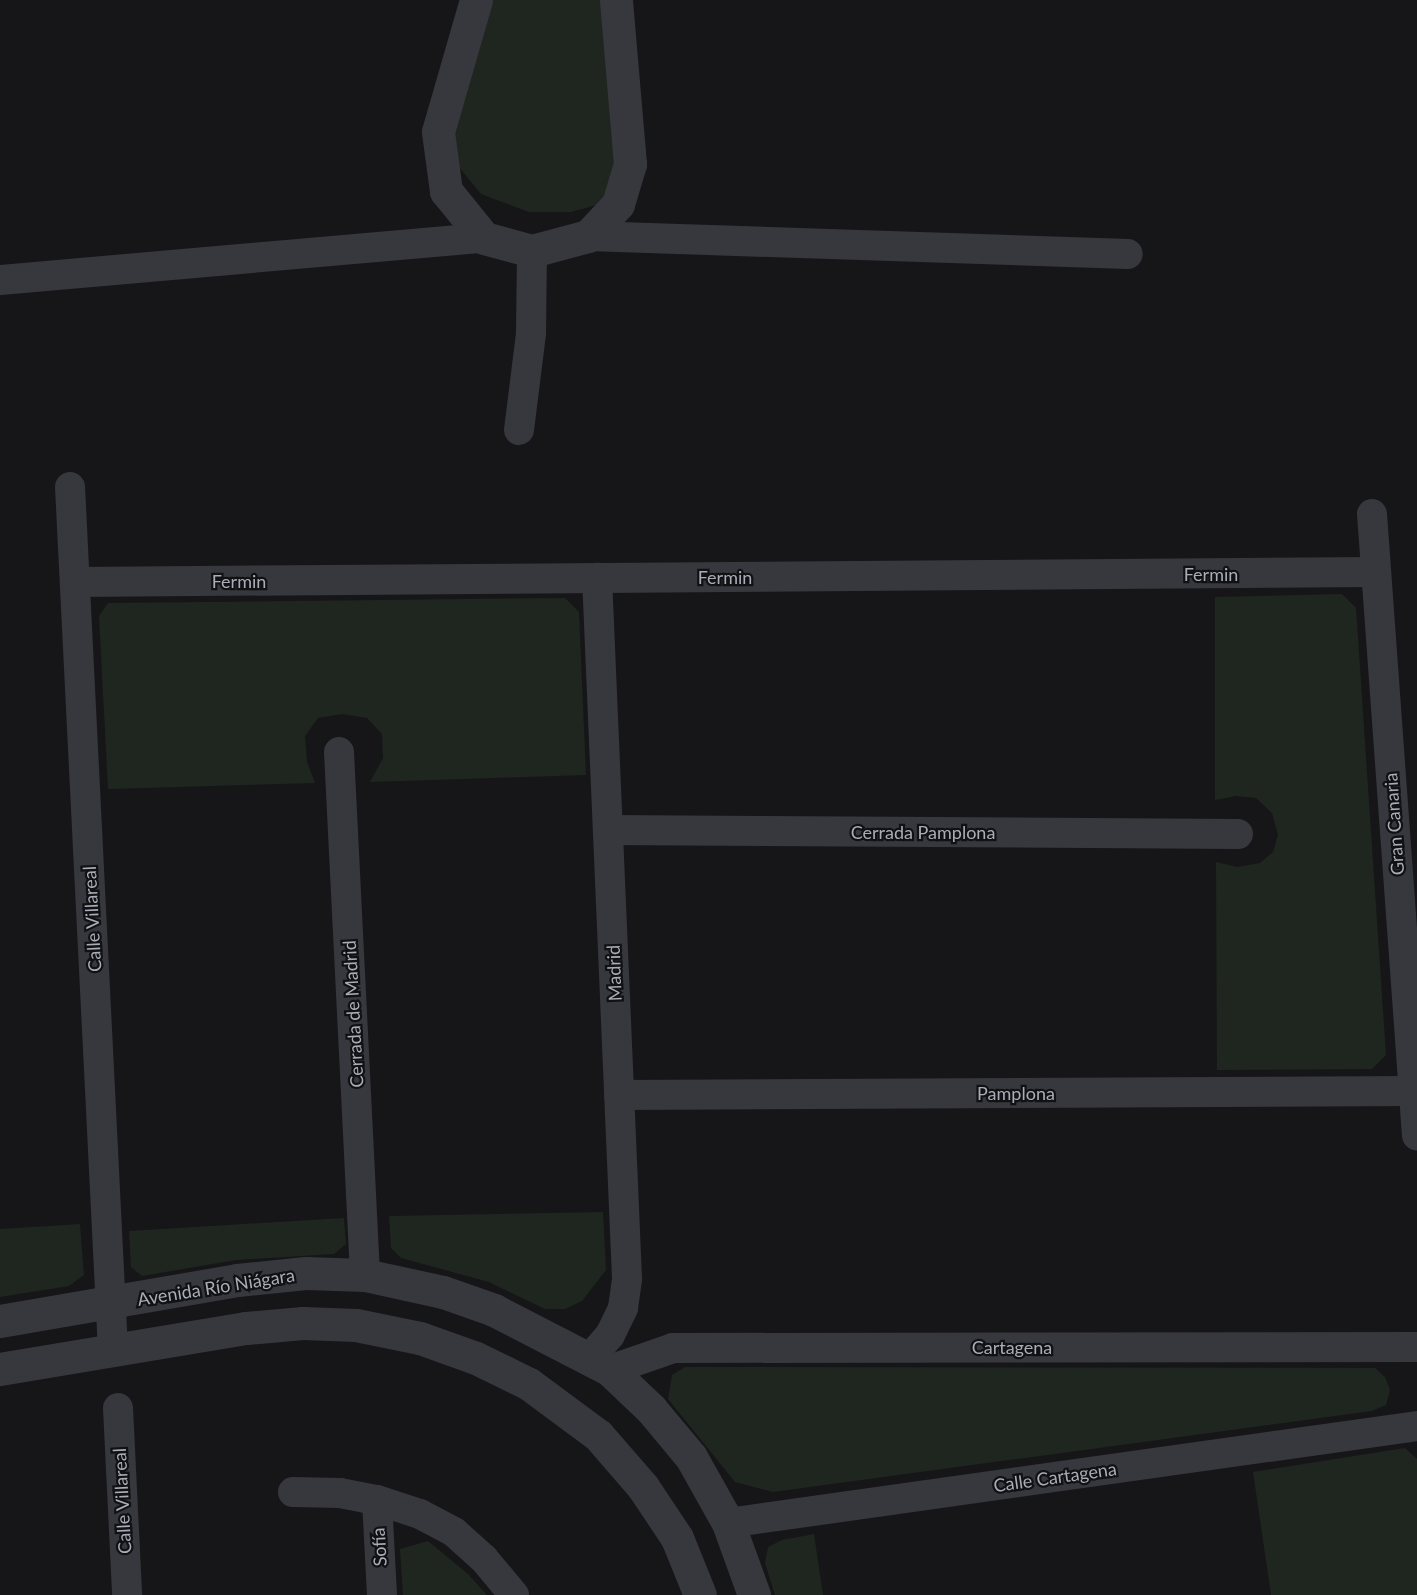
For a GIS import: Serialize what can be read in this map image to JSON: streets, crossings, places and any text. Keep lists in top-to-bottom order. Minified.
{"streets":{"street":["Fermin","Gran Canaria","Cerrada Pamplona","Calle Villareal","Madrid","Cerrada de Madrid","Pamplona","Avenida Río Niágara","Cartagena","Calle Cartagena","Sofía"]},"crossings":[["Fermin","Gran Canaria"],["Fermin","Calle Villareal"],["Fermin","Madrid"],["Gran Canaria","Pamplona"],["Cerrada Pamplona","Madrid"],["Calle Villareal","Avenida Río Niágara"],["Madrid","Pamplona"],["Madrid","Avenida Río Niágara"],["Madrid","Cartagena"],["Cerrada de Madrid","Avenida Río Niágara"],["Avenida Río Niágara","Cartagena"],["Avenida Río Niágara","Calle Cartagena"]]}
